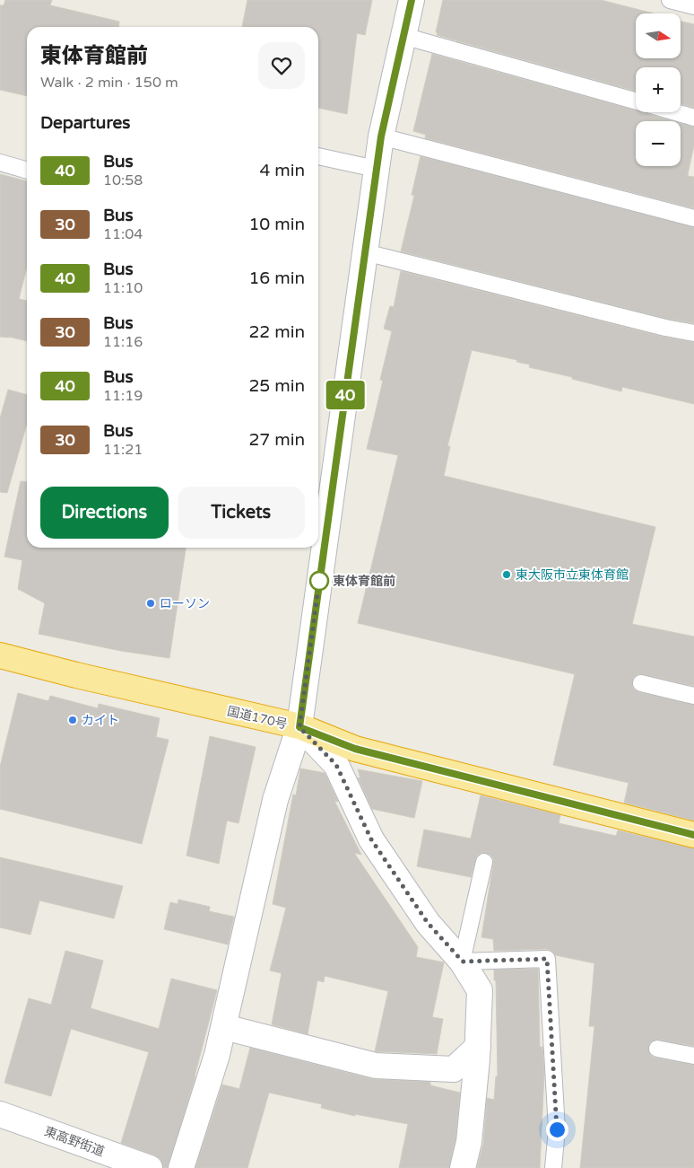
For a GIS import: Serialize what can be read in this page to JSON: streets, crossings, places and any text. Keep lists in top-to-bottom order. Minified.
{"streets":{"highway":["国道170号"],"street":["東高野街道"]},"places":["東大阪市立東体育館","東体育館前","ローソン","カイト"],"lines":["bus line 40"],"north":"right","page":{"on_map":"40","map_buttons":["+","−"],"heading":[["東体育館前","Walk · 2 min · 150 m"],"Departures"],"list":[{"mark":"40","name":"Bus","note":"10:58","value":"4 min"},{"mark":"30","name":"Bus","note":"11:04","value":"10 min"},{"mark":"40","name":"Bus","note":"11:10","value":"16 min"},{"mark":"30","name":"Bus","note":"11:16","value":"22 min"},{"mark":"40","name":"Bus","note":"11:19","value":"25 min"},{"mark":"30","name":"Bus","note":"11:21","value":"27 min"}],"buttons":["Directions","Tickets"]}}
